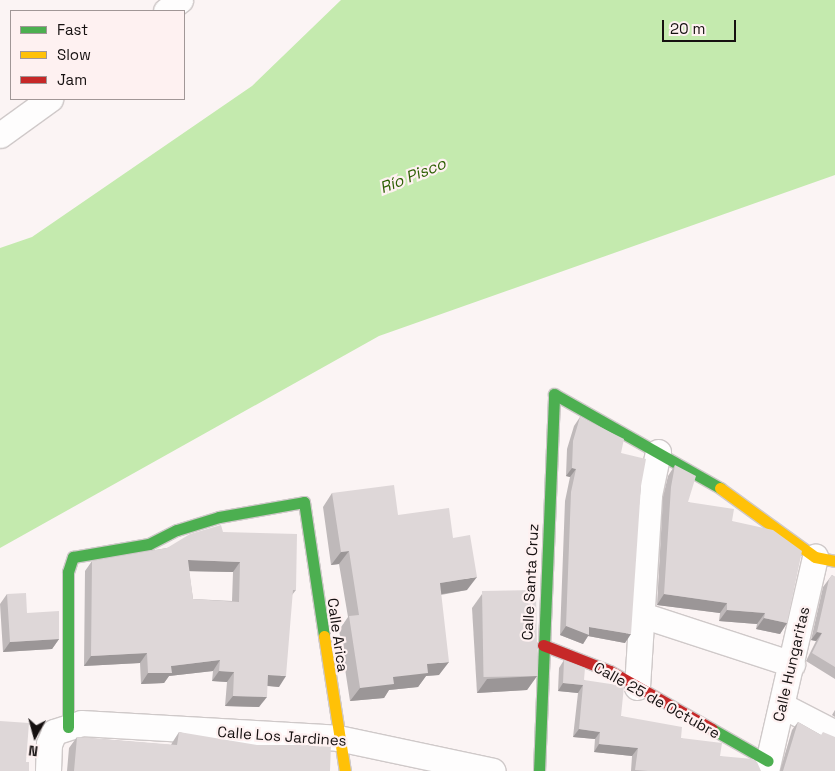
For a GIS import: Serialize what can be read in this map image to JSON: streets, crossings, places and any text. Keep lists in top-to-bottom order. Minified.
{"streets":{"street":["Calle Santa Cruz","Calle Arica","Calle Hungaritas","Calle 25 de Octubre","Calle Los Jardines"]},"crossings":[["Calle Santa Cruz","Calle 25 de Octubre"],["Calle Arica","Calle Los Jardines"],["Calle Hungaritas","Calle 25 de Octubre"]],"water":["Río Pisco"],"legend":["Fast","Slow","Jam"],"scale_bar":"20 m","north":"bottom"}
